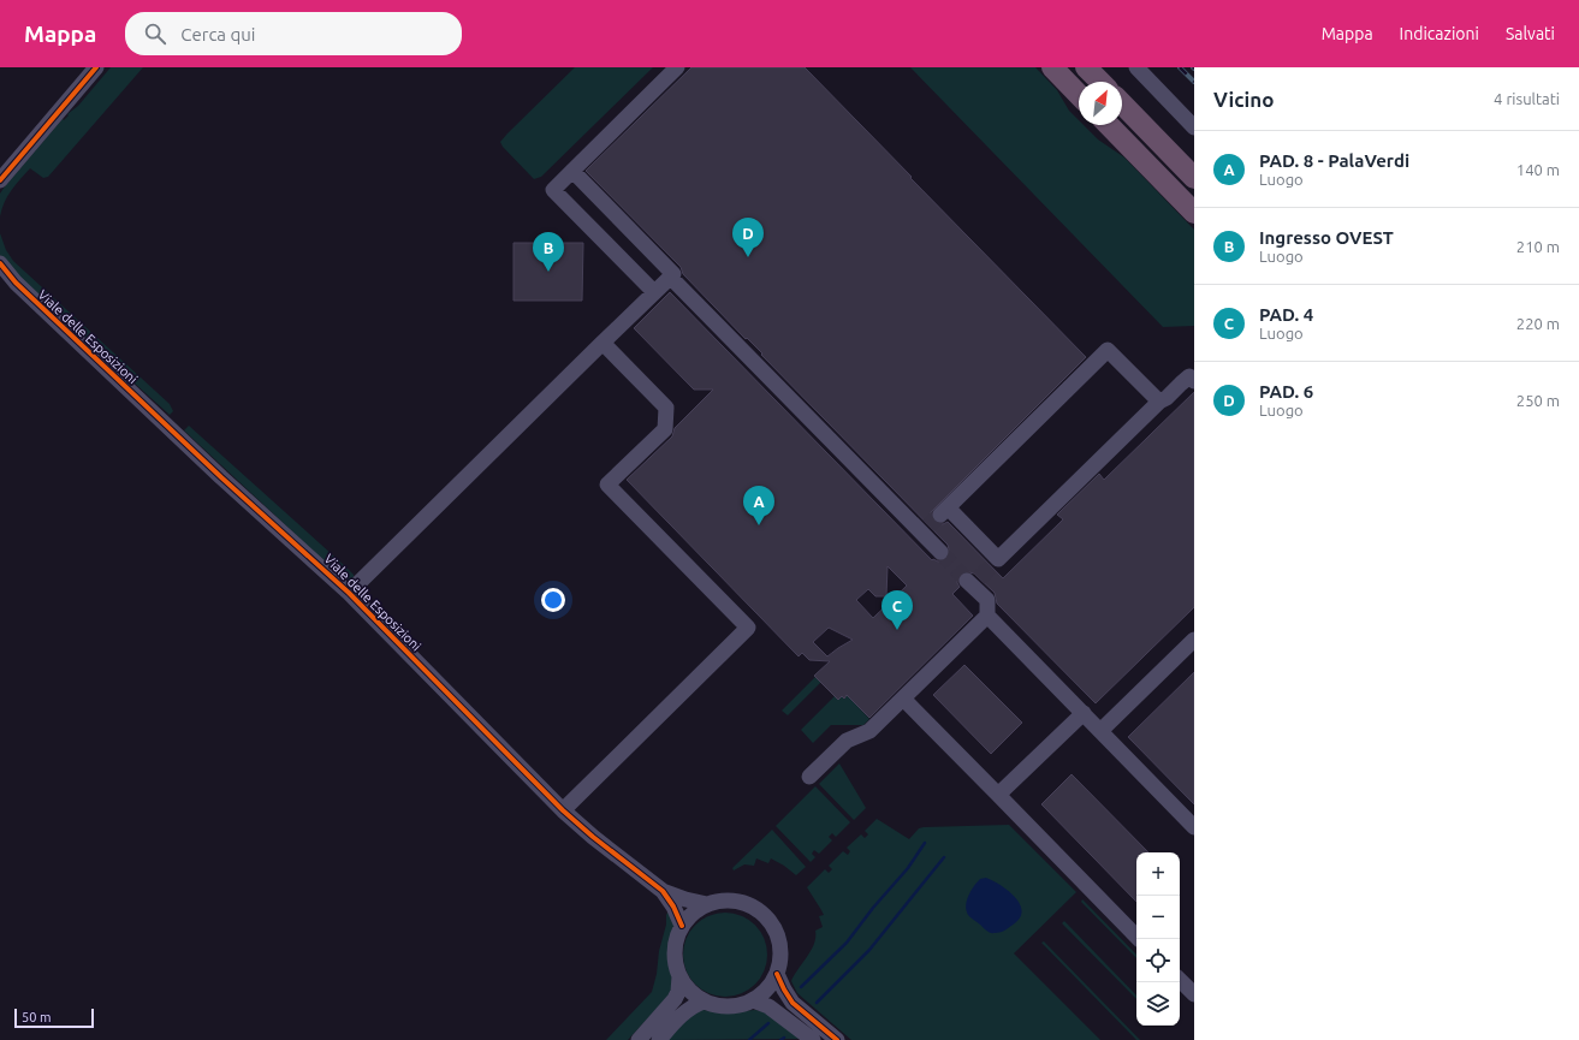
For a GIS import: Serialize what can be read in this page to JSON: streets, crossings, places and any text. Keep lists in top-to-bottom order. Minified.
{"streets":{"street":["Viale delle Esposizioni"]},"scale_bar":"50 m","north":"top right","page":{"header":"Mappa","search":"Cerca qui","nav":["Mappa","Indicazioni","Salvati"],"heading":["Vicino","4 risultati"],"list":[{"mark":"A","name":"PAD. 8 - PalaVerdi","note":"Luogo","value":"140 m"},{"mark":"B","name":"Ingresso OVEST","note":"Luogo","value":"210 m"},{"mark":"C","name":"PAD. 4","note":"Luogo","value":"220 m"},{"mark":"D","name":"PAD. 6","note":"Luogo","value":"250 m"}],"pins":["D","B","A","C"],"map_buttons":["+","−"],"scale":"50 m"}}
